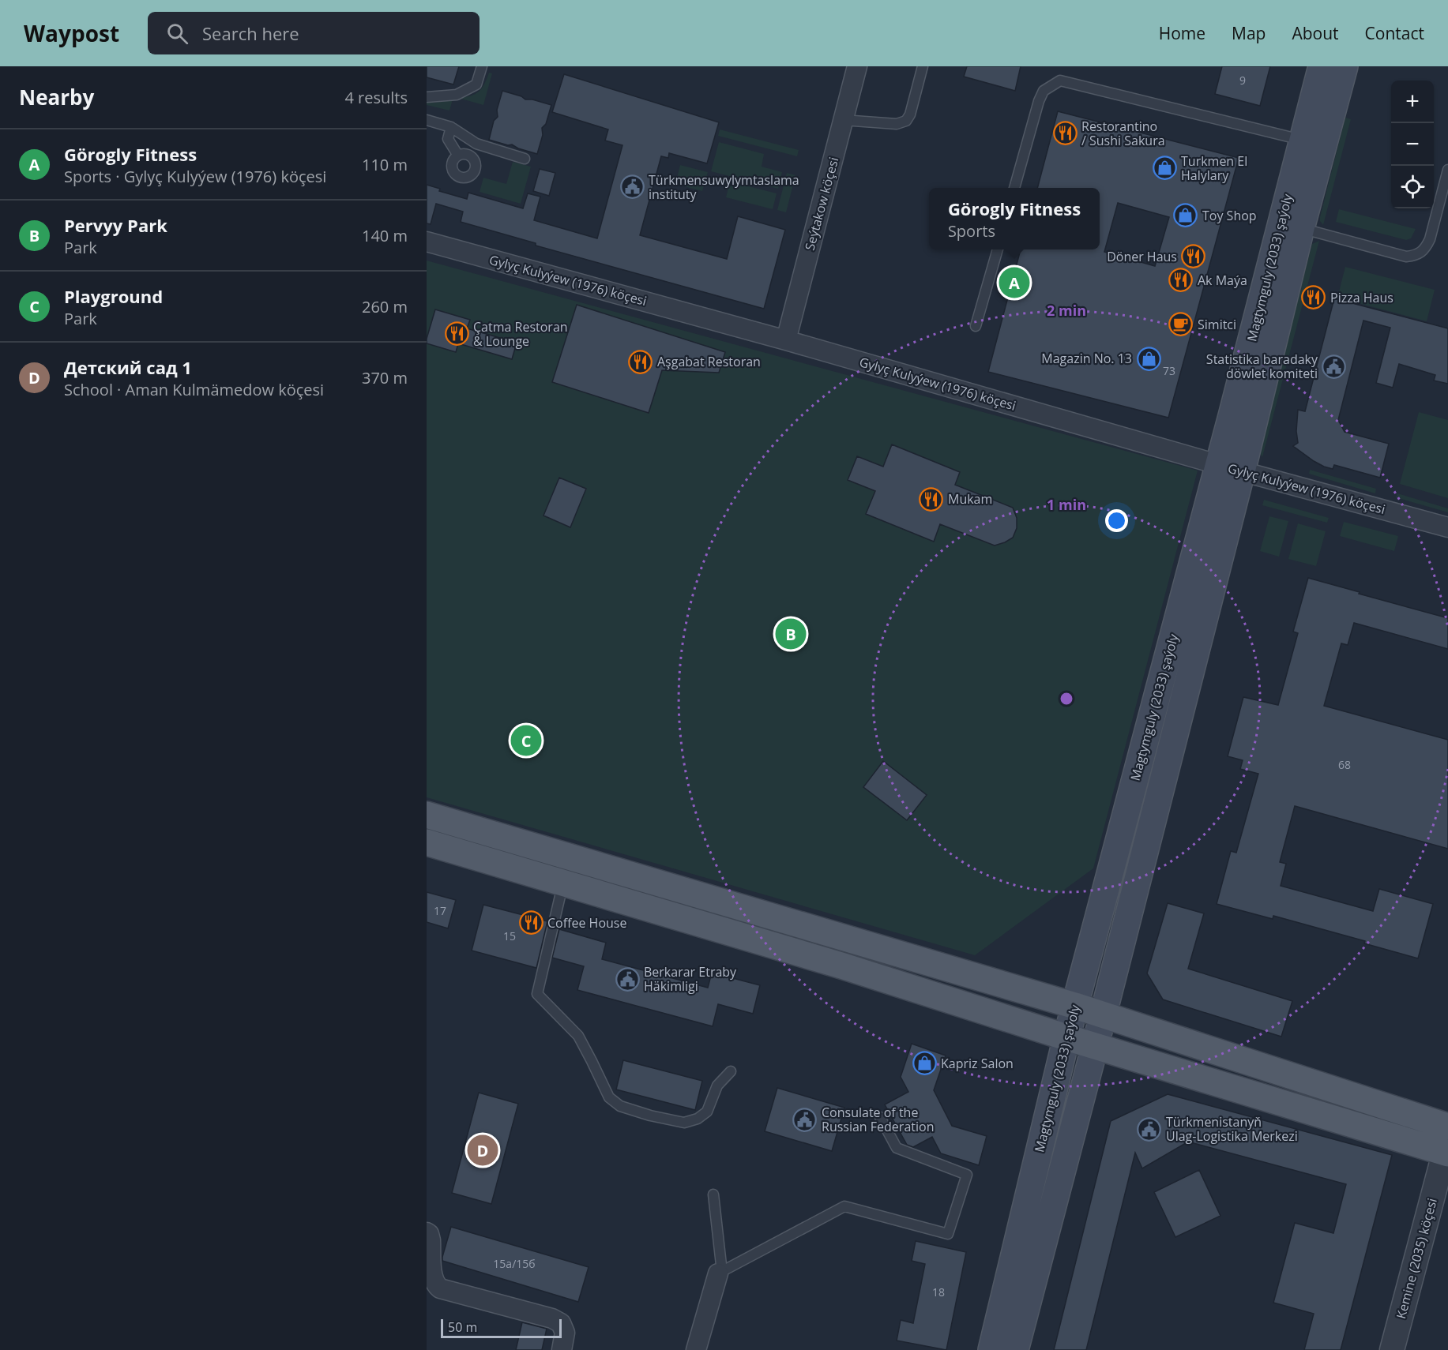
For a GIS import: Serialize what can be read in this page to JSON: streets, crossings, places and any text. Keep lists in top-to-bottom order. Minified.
{"streets":{"main road":["Magtymguly (2033) şaýoly"],"street":["Seýtakow köçesi","Gylyç Kulyýew (1976) köçesi","Kemine (2035) köçesi"]},"crossings":[["Seýtakow köçesi","Gylyç Kulyýew (1976) köçesi"],["Magtymguly (2033) şaýoly","Gylyç Kulyýew (1976) köçesi"]],"places":{"restaurant":["Restorantino / Sushi Sakura","Döner Haus","Ak Maýa","Pizza Haus","Çatma Restoran & Lounge","Aşgabat Restoran","Mukam","Coffee House"],"shop":["Turkmen El Halylary","Toy Shop","Magazin No. 13","Kapriz Salon"],"public building":["Türkmensuwylymtaslama instituty","Statistika baradaky döwlet komiteti","Berkarar Etraby Häkimligi","Consulate of the Russian Federation","Türkmenistanyň Ulag-Logistika Merkezi"],"cafe":["Simitci"]},"house_numbers":["9","73","68","17","15","15а/15б","18"],"scale_bar":"50 m","page":{"header":"Waypost","search":"Search here","nav":["Home","Map","About","Contact"],"heading":["Nearby","4 results"],"map_buttons":["+","−"],"list":[{"mark":"A","name":"Görogly Fitness","note":"Sports · Gylyç Kulyýew (1976) köçesi","value":"110 m"},{"mark":"B","name":"Pervyy Park","note":"Park","value":"140 m"},{"mark":"C","name":"Playground","note":"Park","value":"260 m"},{"mark":"D","name":"Детский сад 1","note":"School · Aman Kulmämedow köçesi","value":"370 m"}],"popup":["Görogly Fitness","Sports"],"pins":["A","B","C","D"],"scale":"50 m"},"rings":["2 min","1 min"]}
